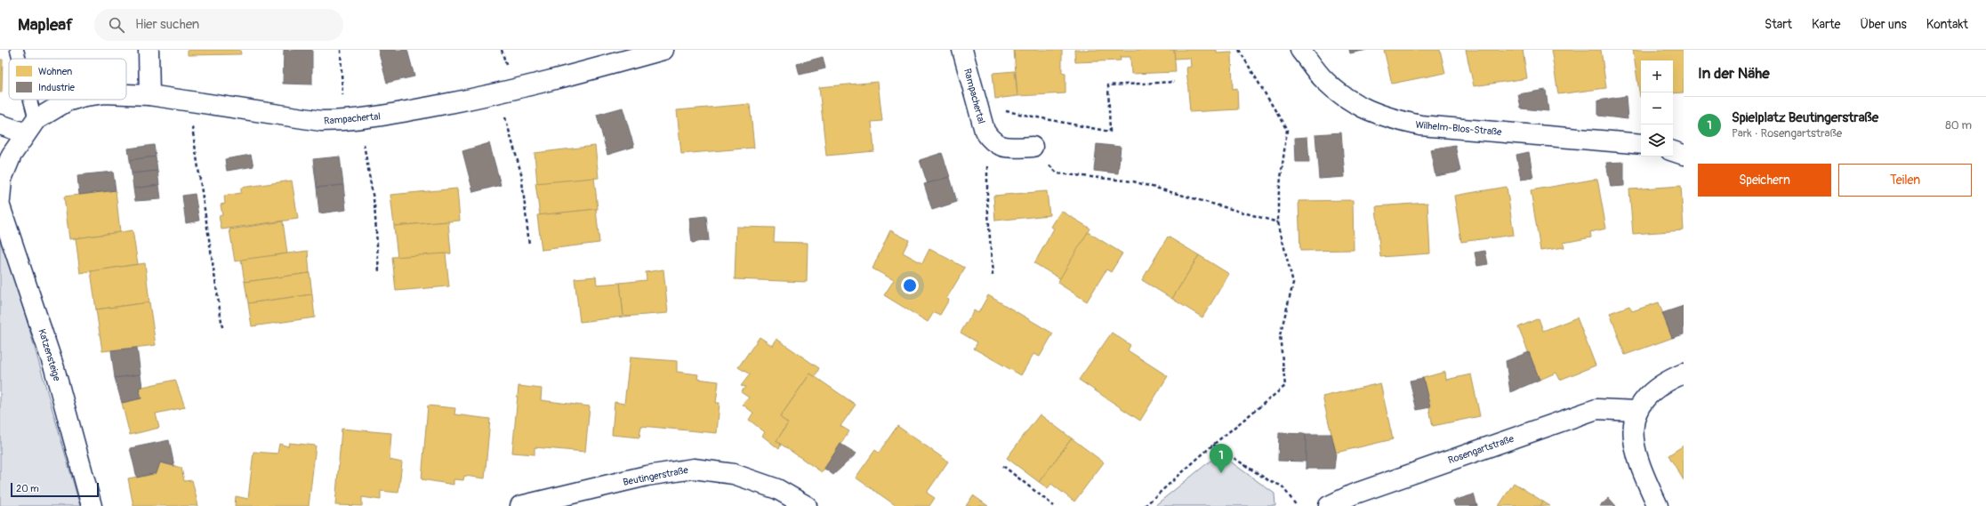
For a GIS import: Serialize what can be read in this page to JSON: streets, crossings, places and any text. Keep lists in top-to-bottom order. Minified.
{"streets":{"street":["Rampachertal","Wilhelm-Blos-Straße","Katzensteige","Rosengartstraße","Beutingerstraße"]},"legend":["Wohnen","Industrie"],"scale_bar":"20 m","page":{"header":"Mapleaf","search":"Hier suchen","nav":["Start","Karte","Über uns","Kontakt"],"heading":"In der Nähe","map_buttons":["+","−"],"list":[{"mark":"1","name":"Spielplatz Beutingerstraße","note":"Park · Rosengartstraße","value":"80 m"}],"buttons":["Speichern","Teilen"],"pins":"1","scale":"20 m"}}
